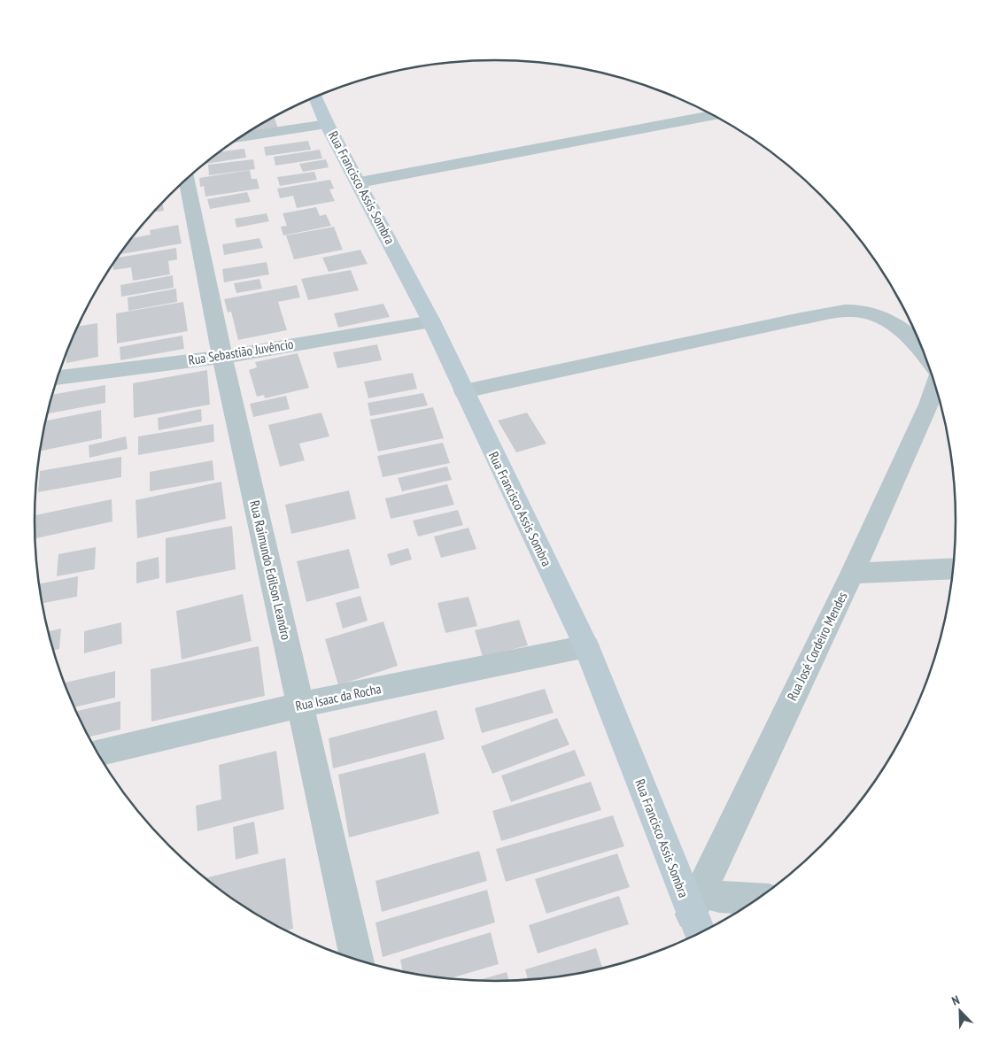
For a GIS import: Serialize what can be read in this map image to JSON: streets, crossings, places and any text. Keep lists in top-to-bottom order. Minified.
{"streets":{"street":["Rua Francisco Assis Sombra","Rua Sebastião Juvêncio","Rua Raimundo Edilson Leandro","Rua José Cordeiro Mendes","Rua Isaac da Rocha"]},"crossings":[["Rua Francisco Assis Sombra","Rua Sebastião Juvêncio"],["Rua Francisco Assis Sombra","Rua José Cordeiro Mendes"],["Rua Francisco Assis Sombra","Rua Isaac da Rocha"],["Rua Sebastião Juvêncio","Rua Raimundo Edilson Leandro"],["Rua Raimundo Edilson Leandro","Rua Isaac da Rocha"]],"north":"top left"}
